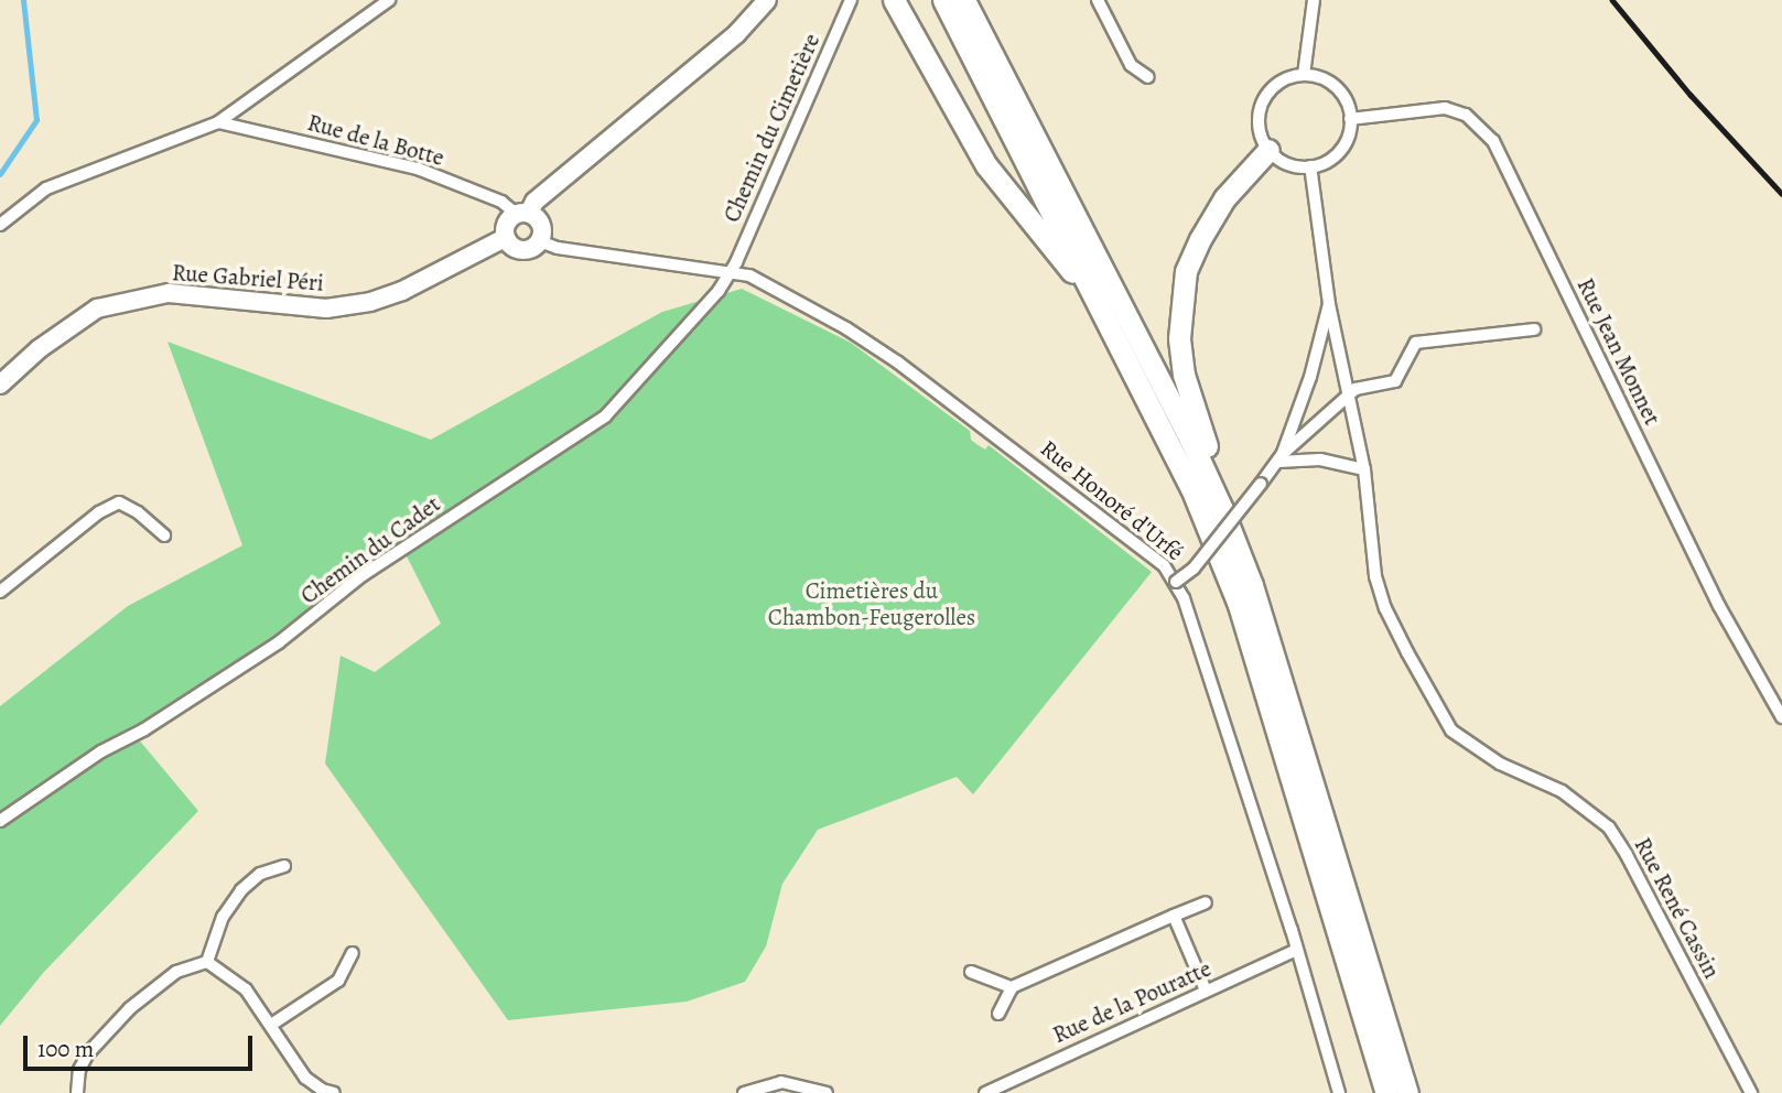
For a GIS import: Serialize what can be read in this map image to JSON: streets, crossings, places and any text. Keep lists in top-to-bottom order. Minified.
{"streets":{"main road":["Rue Gabriel Péri"],"street":["Chemin du Cimetière","Rue de la Botte","Rue Jean Monnet","Rue Honoré d'Urfé","Chemin du Cadet","Rue René Cassin","Rue de la Pouratte"]},"crossings":[["Chemin du Cimetière","Rue Honoré d'Urfé"],["Chemin du Cimetière","Chemin du Cadet"],["Rue de la Botte","Rue Gabriel Péri"],["Rue de la Botte","Rue Honoré d'Urfé"],["Rue Gabriel Péri","Rue Honoré d'Urfé"],["Rue Jean Monnet","Rue René Cassin"],["Rue Honoré d'Urfé","Chemin du Cadet"],["Rue Honoré d'Urfé","Rue de la Pouratte"]],"parks":["Cimetières du Chambon-Feugerolles"],"scale_bar":"100 m"}
